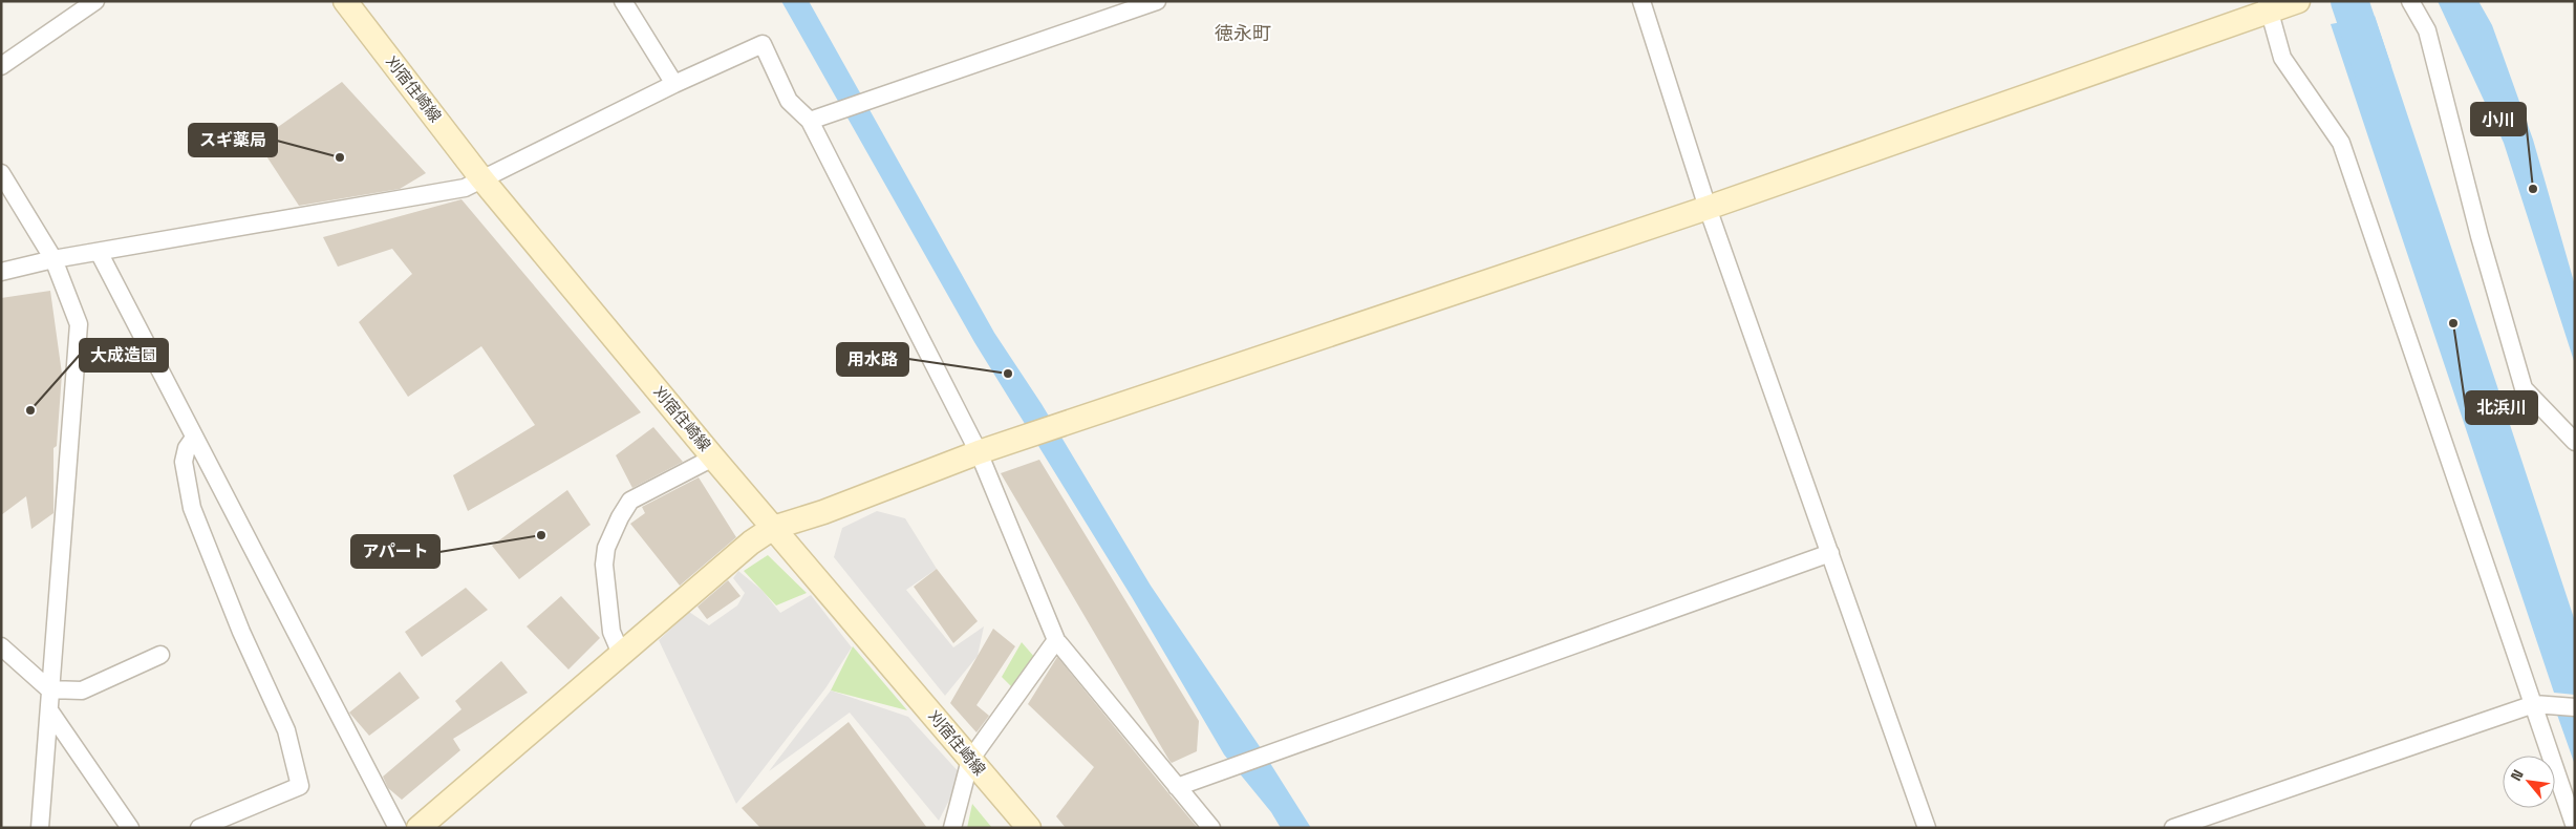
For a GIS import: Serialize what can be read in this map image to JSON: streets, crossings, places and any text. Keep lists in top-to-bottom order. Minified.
{"streets":{"street":["刈宿住崎線"]},"districts":["徳永町"],"places":["スギ薬局","小川","北浜川","用水路","大成造園","アパート"],"north":"top left"}
